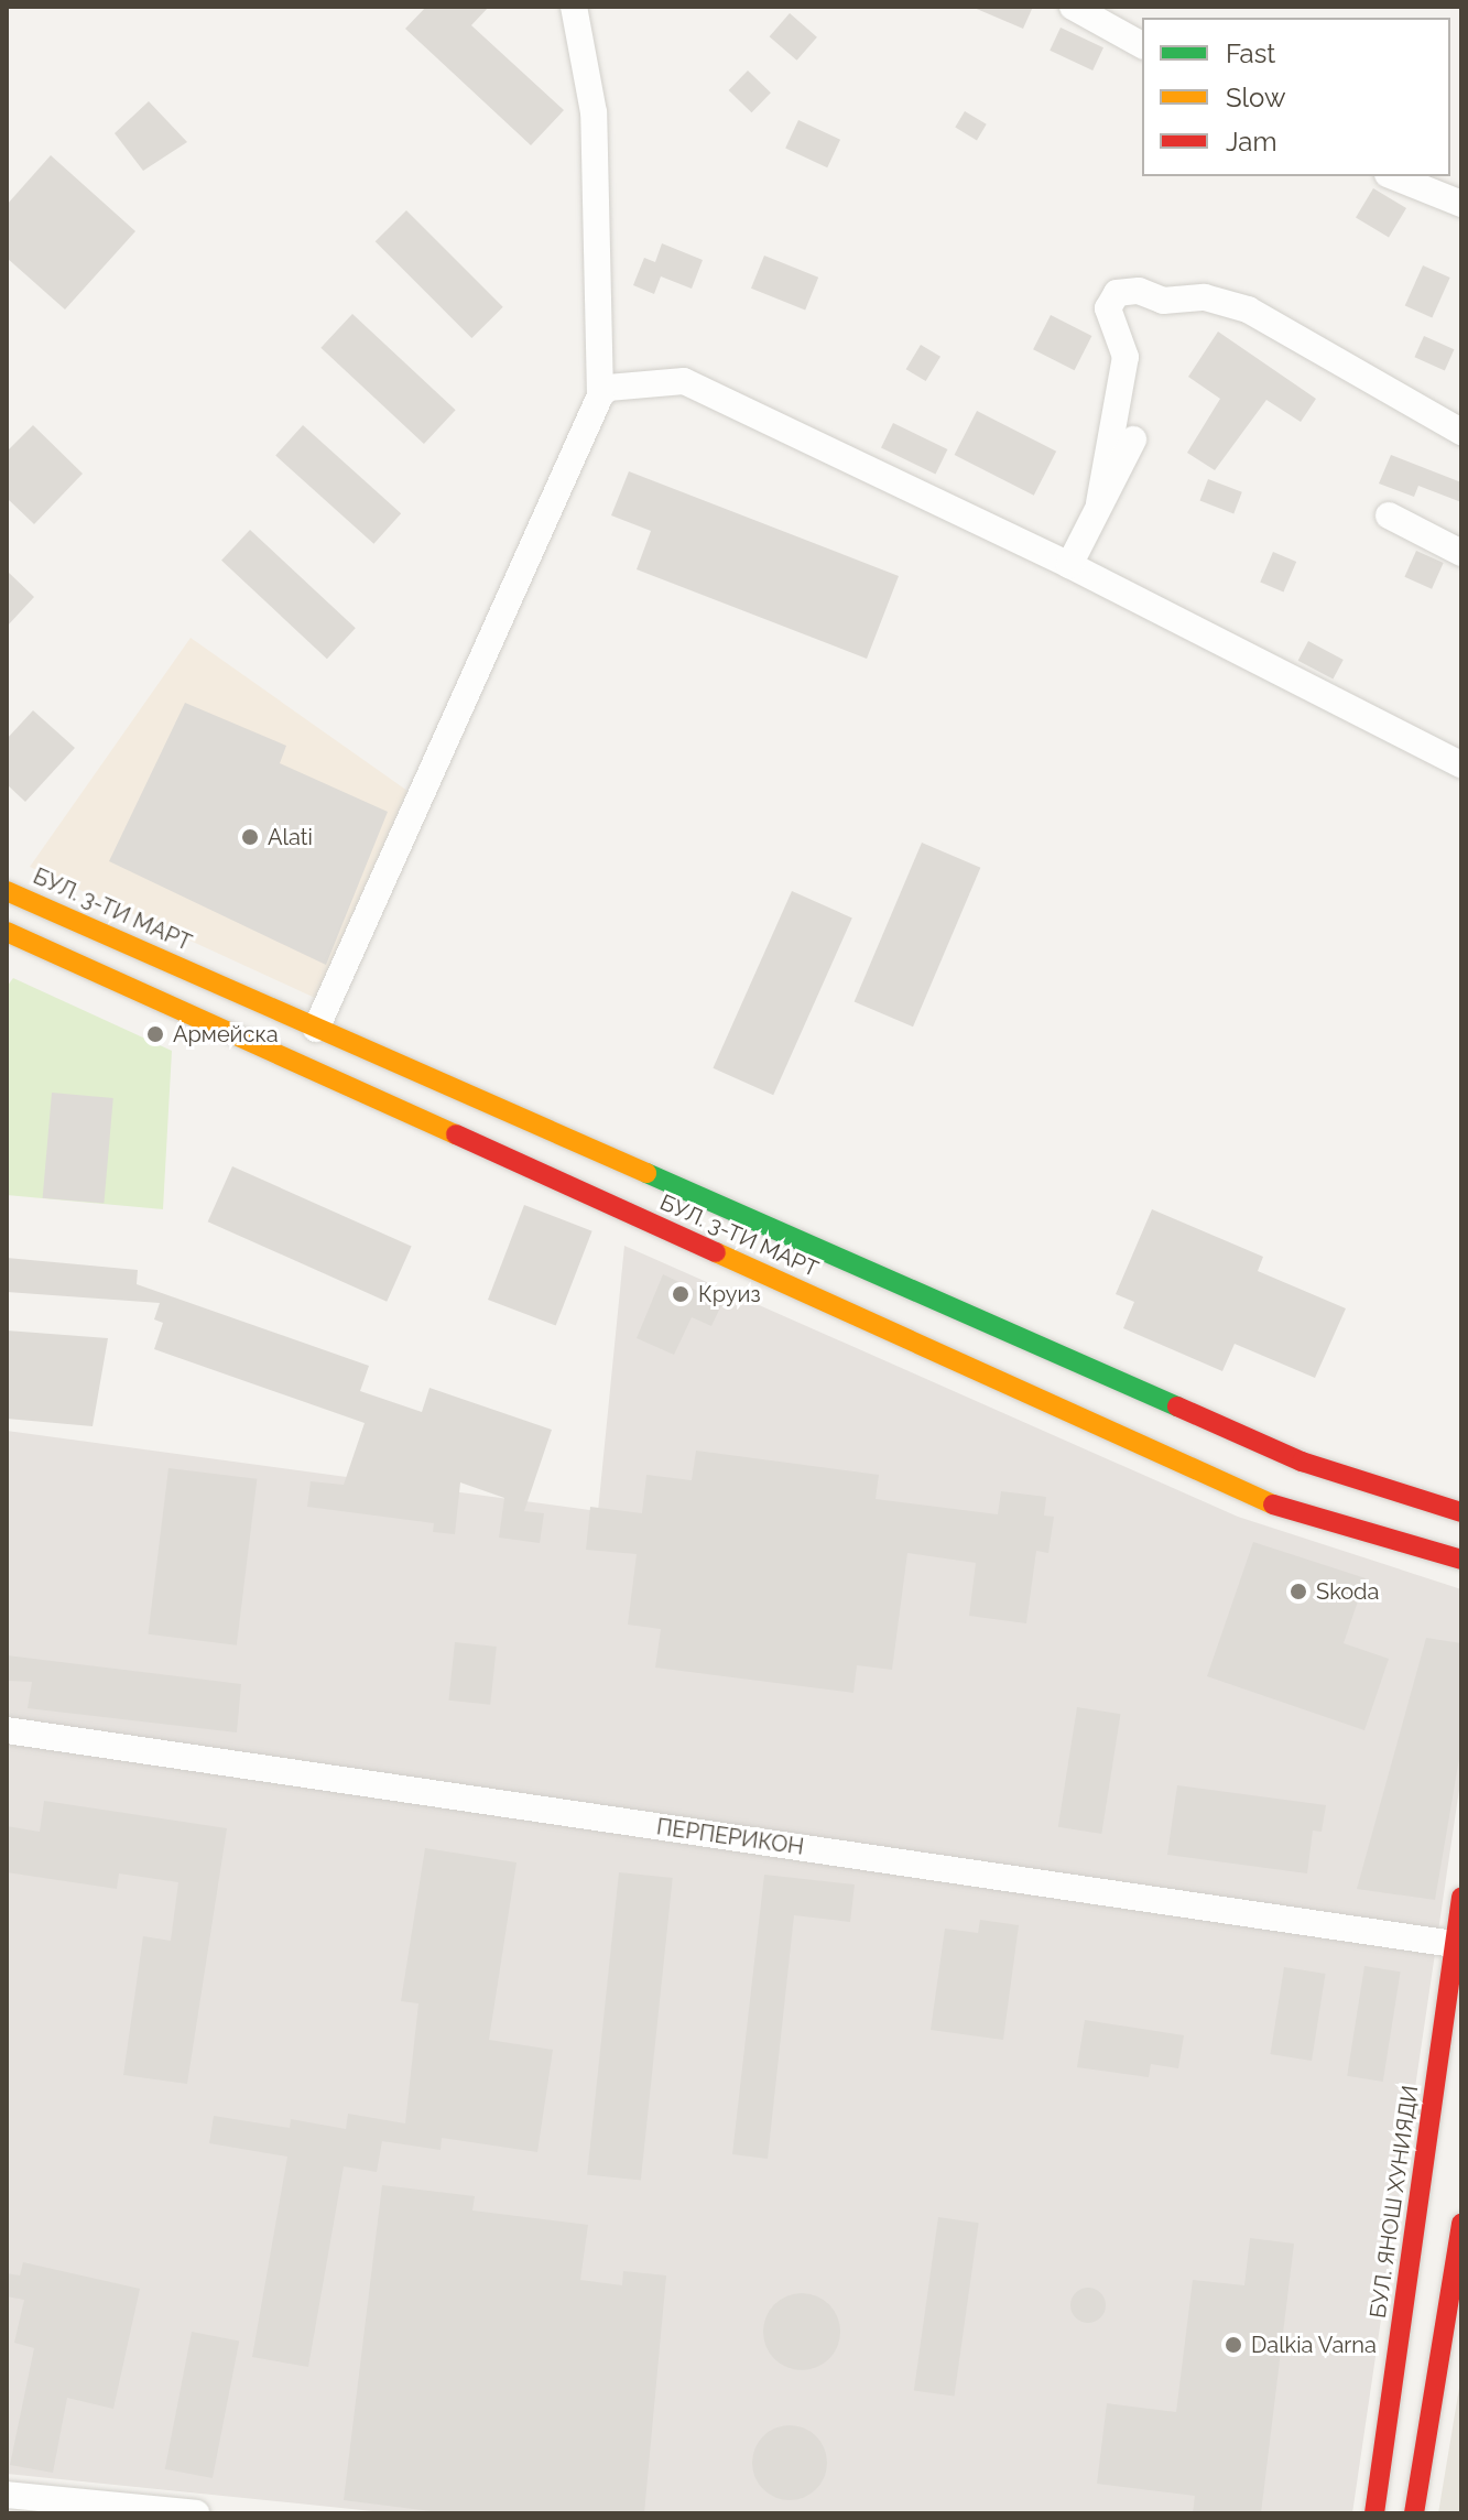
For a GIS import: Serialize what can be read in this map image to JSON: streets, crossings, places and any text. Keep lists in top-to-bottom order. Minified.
{"streets":{"street":["БУЛ. 3-ТИ МАРТ","ПЕРПЕРИКОН","БУЛ. ЯНОШ ХУНИЯДИ"]},"crossings":[["ПЕРПЕРИКОН","БУЛ. ЯНОШ ХУНИЯДИ"]],"places":["Alati","Армейска","Круиз","Skoda","Dalkia Varna"],"legend":["Fast","Slow","Jam"]}
